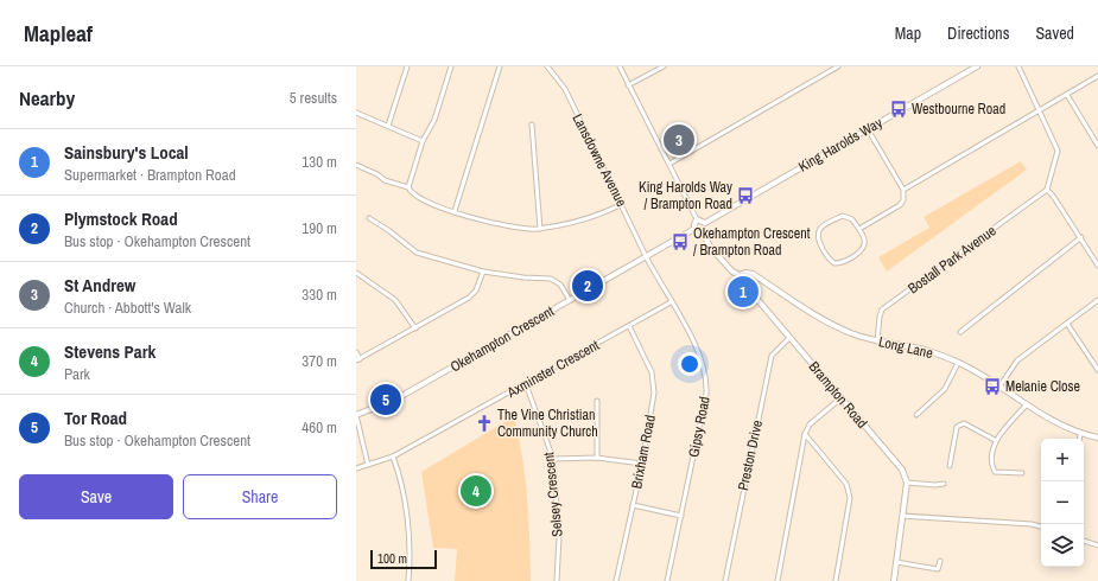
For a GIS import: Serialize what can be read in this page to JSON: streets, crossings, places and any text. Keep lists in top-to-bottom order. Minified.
{"streets":{"street":["King Harolds Way","Lansdowne Avenue","Bostall Park Avenue","Okehampton Crescent","Long Lane","Axminster Crescent","Brampton Road","Gipsy Road","Brixham Road","Preston Drive","Selsey Crescent"]},"crossings":[["King Harolds Way","Okehampton Crescent"],["King Harolds Way","Brampton Road"],["Lansdowne Avenue","Okehampton Crescent"],["Lansdowne Avenue","Gipsy Road"],["Bostall Park Avenue","Long Lane"],["Okehampton Crescent","Brampton Road"],["Okehampton Crescent","Gipsy Road"],["Long Lane","Brampton Road"],["Axminster Crescent","Gipsy Road"],["Axminster Crescent","Brixham Road"],["Axminster Crescent","Selsey Crescent"],["Brampton Road","Preston Drive"]],"places":{"bus stop":["Westbourne Road","King Harolds Way / Brampton Road","Okehampton Crescent / Brampton Road","Melanie Close"],"church":["The Vine Christian Community Church"]},"scale_bar":"100 m","page":{"header":"Mapleaf","nav":["Map","Directions","Saved"],"heading":["Nearby","5 results"],"pins":["3","2","1","5","4"],"list":[{"mark":"1","name":"Sainsbury's Local","note":"Supermarket · Brampton Road","value":"130 m"},{"mark":"2","name":"Plymstock Road","note":"Bus stop · Okehampton Crescent","value":"190 m"},{"mark":"3","name":"St Andrew","note":"Church · Abbott's Walk","value":"330 m"},{"mark":"4","name":"Stevens Park","note":"Park","value":"370 m"},{"mark":"5","name":"Tor Road","note":"Bus stop · Okehampton Crescent","value":"460 m"}],"map_buttons":["+","−"],"buttons":["Save","Share"],"scale":"100 m"}}
